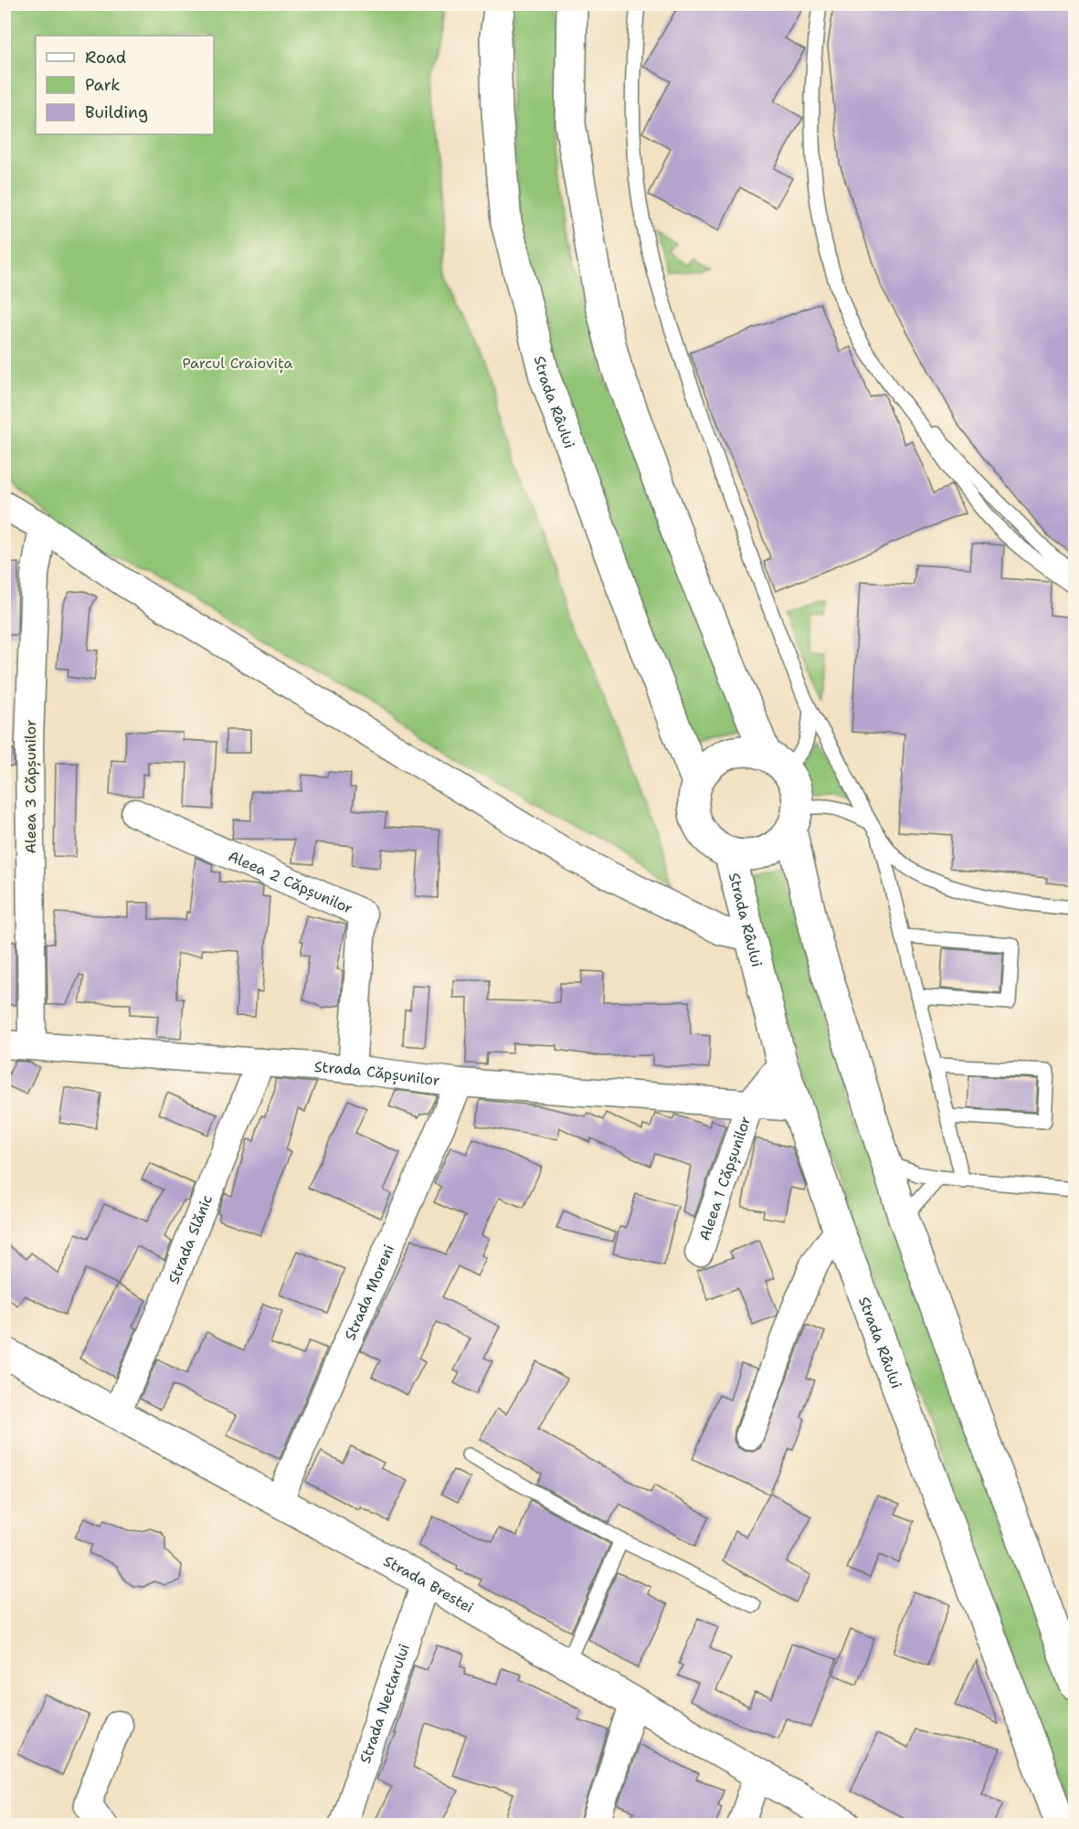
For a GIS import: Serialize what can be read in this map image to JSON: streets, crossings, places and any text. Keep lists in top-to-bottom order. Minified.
{"streets":{"main road":["Strada Râului","Strada Brestei"],"street":["Aleea 3 Căpșunilor","Aleea 2 Căpșunilor","Strada Căpșunilor","Aleea 1 Căpșunilor","Strada Slănic","Strada Moreni","Strada Nectarului"]},"crossings":[["Strada Râului","Strada Căpșunilor"],["Aleea 3 Căpșunilor","Strada Căpșunilor"],["Aleea 2 Căpșunilor","Strada Căpșunilor"],["Strada Căpșunilor","Aleea 1 Căpșunilor"],["Strada Căpșunilor","Strada Slănic"],["Strada Căpșunilor","Strada Moreni"],["Strada Slănic","Strada Brestei"],["Strada Moreni","Strada Brestei"],["Strada Brestei","Strada Nectarului"]],"parks":["Parcul Craiovița"],"legend":["Road","Park","Building"]}
